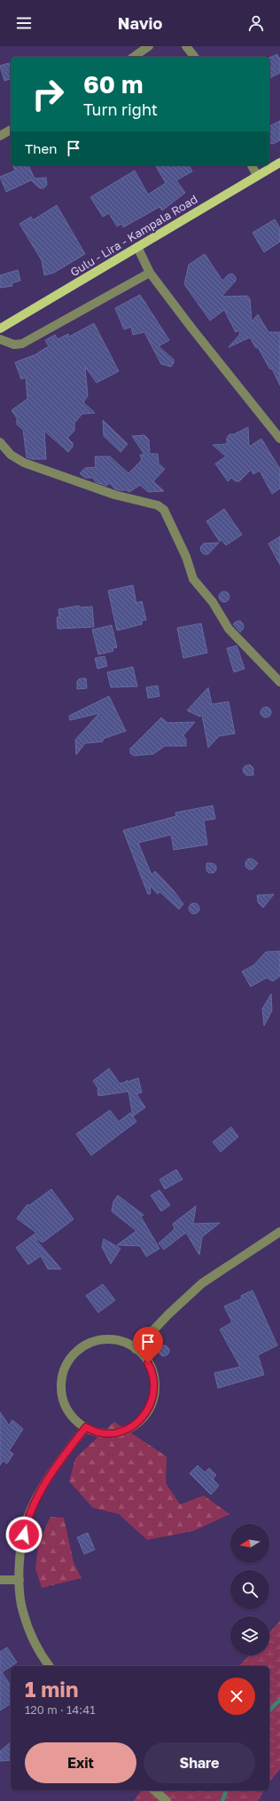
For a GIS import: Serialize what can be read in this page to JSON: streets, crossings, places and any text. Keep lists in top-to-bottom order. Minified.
{"streets":{"main road":["Gulu - Lira - Kampala Road"]},"north":"left","page":{"header":"Navio","turn":["60 m","Turn right"],"then":"Then","heading":["1 min","120 m · 14:41"],"buttons":["Exit","Share"]}}
